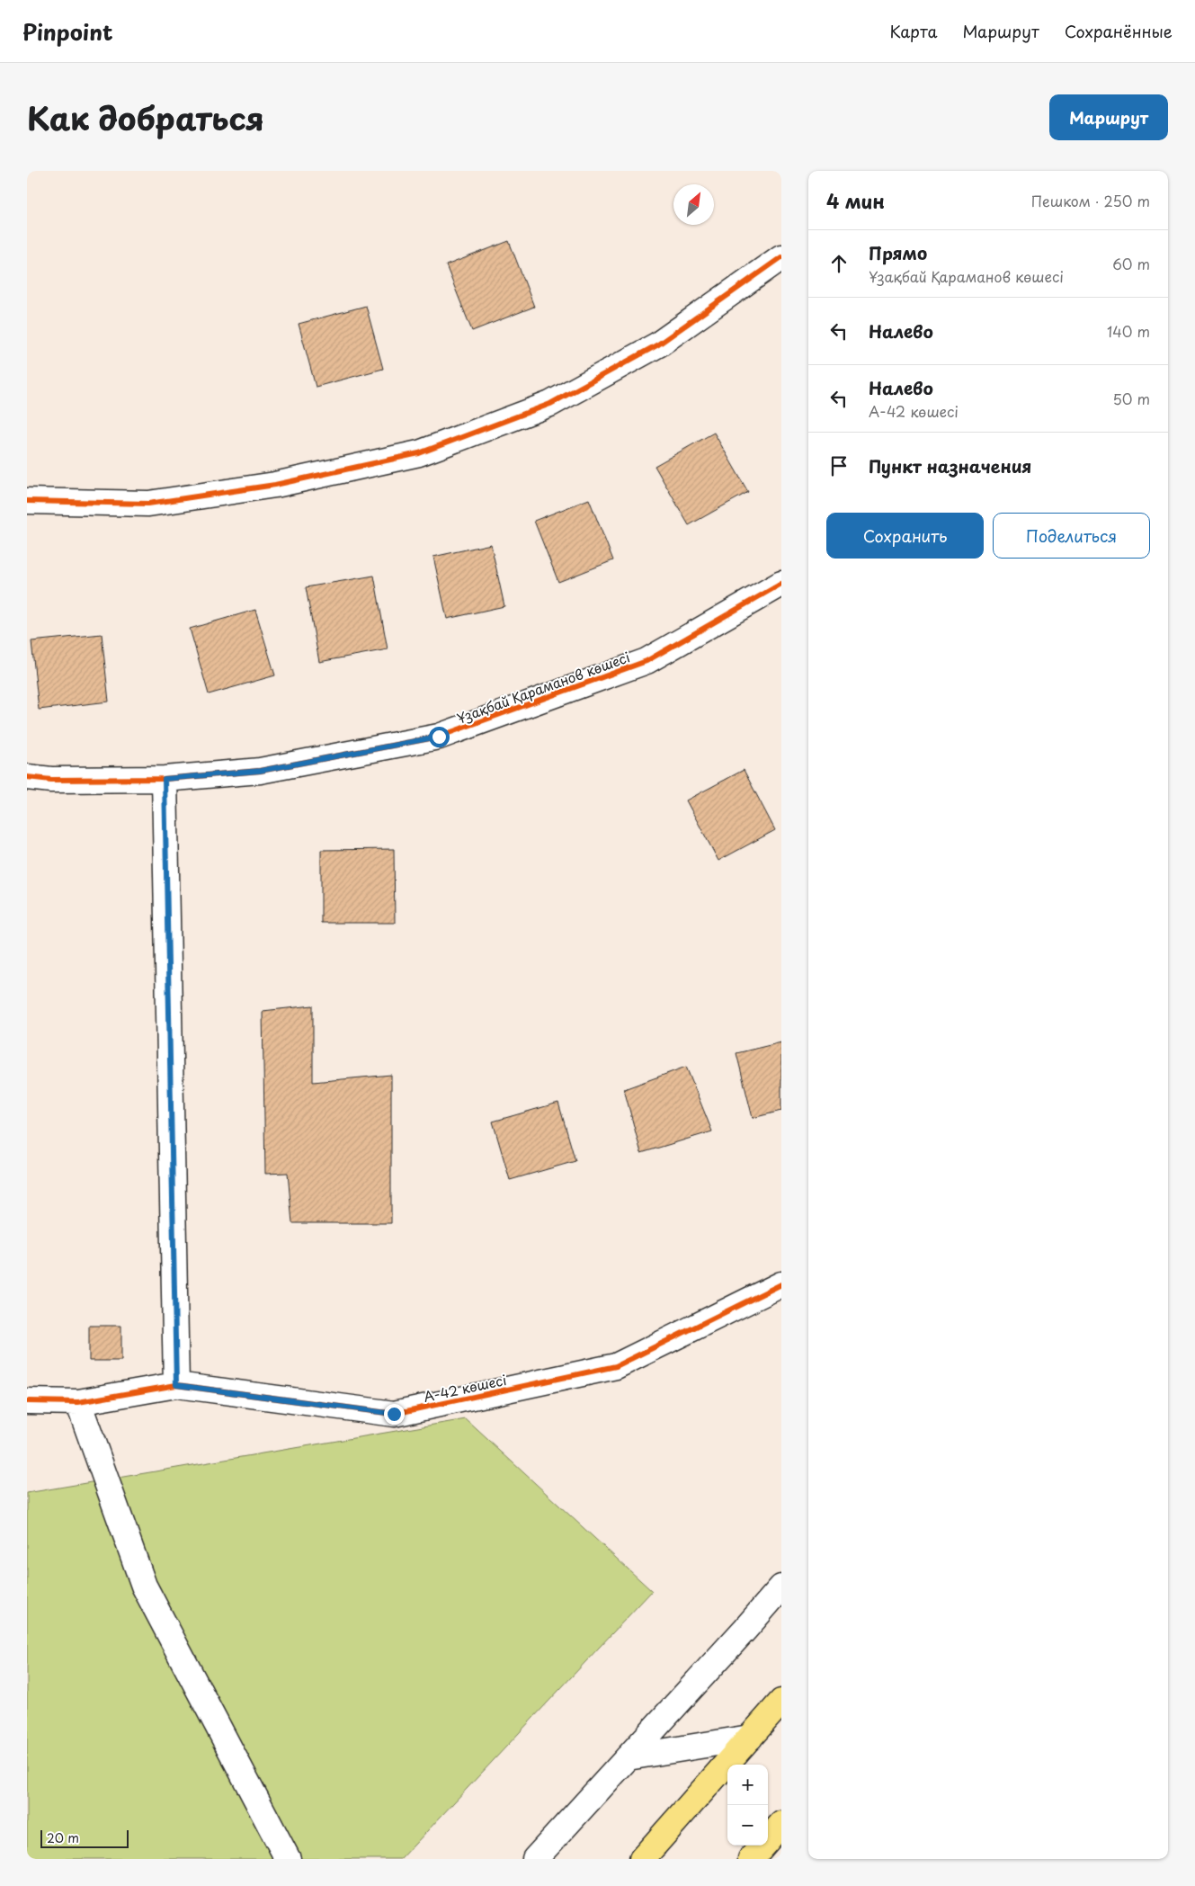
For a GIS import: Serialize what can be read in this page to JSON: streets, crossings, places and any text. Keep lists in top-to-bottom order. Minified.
{"streets":{"street":["Ұзақбай Қараманов көшесі","А-42 көшесі"]},"scale_bar":"20 m","north":"top right","page":{"header":"Pinpoint","nav":["Карта","Маршрут","Сохранённые"],"title":"Как добраться","buttons":["Маршрут",["Сохранить","Поделиться"]],"heading":["4 мин","Пешком · 250 m"],"list":[["Прямо","Ұзақбай Қараманов көшесі","60 m"],["Налево","140 m"],["Налево","А-42 көшесі","50 m"],"Пункт назначения"],"map_buttons":["+","−"],"scale":"20 m"}}
